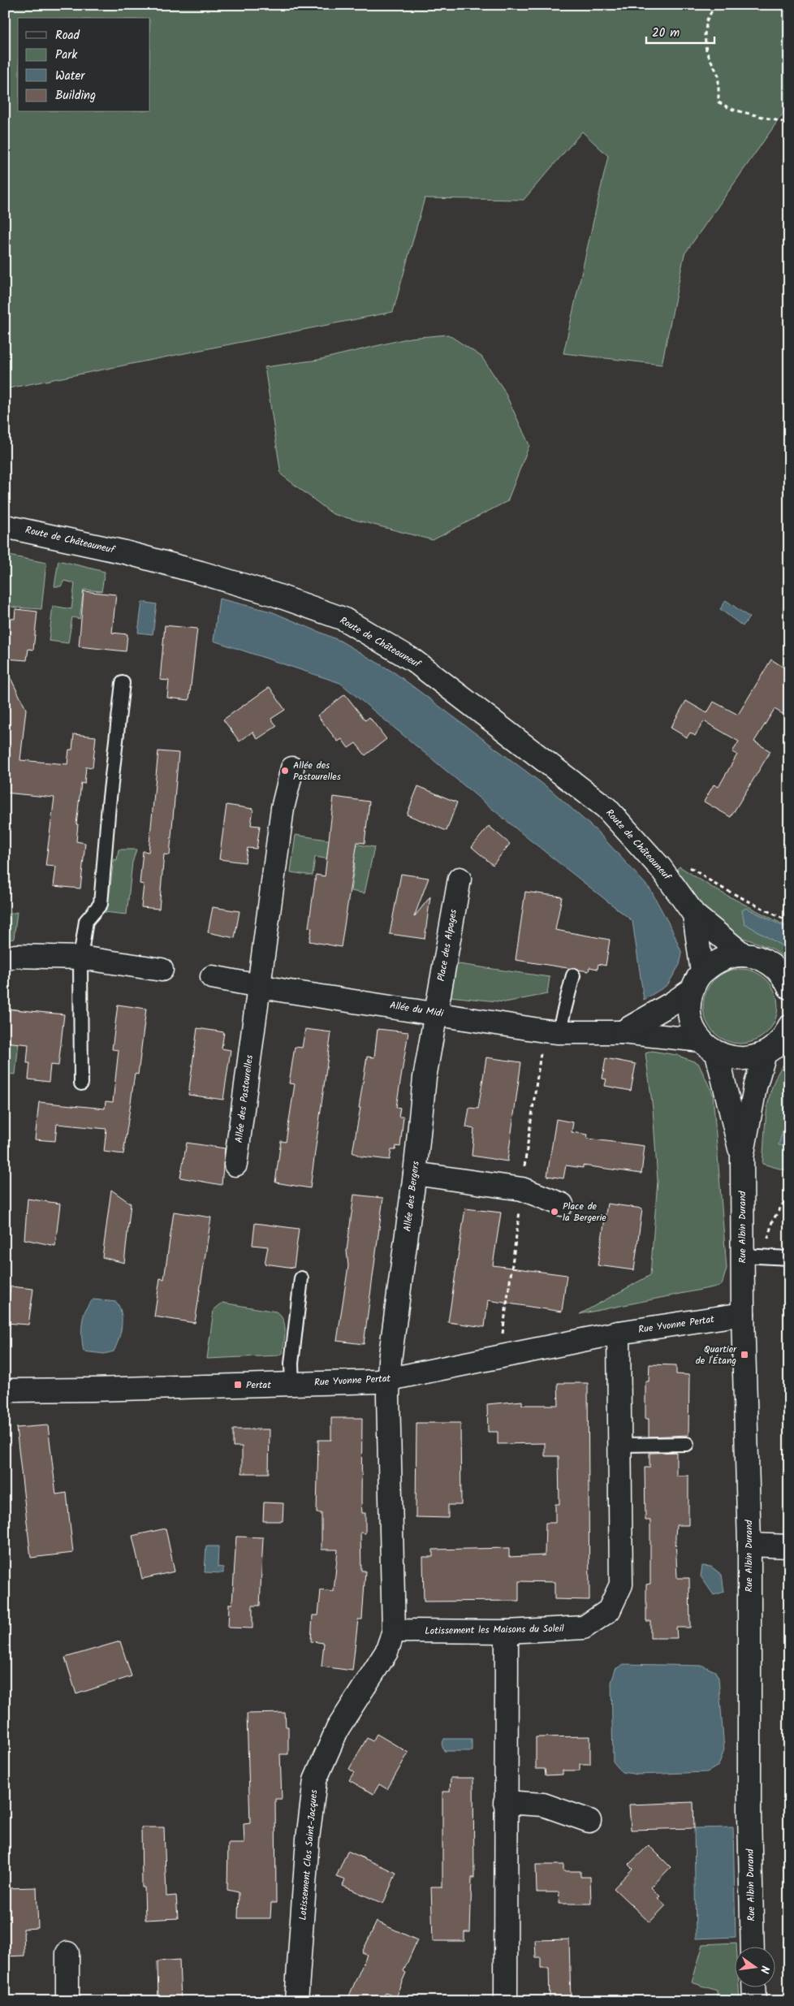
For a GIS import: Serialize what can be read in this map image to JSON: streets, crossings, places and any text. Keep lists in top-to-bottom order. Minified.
{"streets":{"street":["Route de Châteauneuf","Place des Alpages","Allée du Midi","Allée des Pastourelles","Allée des Bergers","Rue Albin Durand","Rue Yvonne Pertat","Lotissement les Maisons du Soleil","Lotissement Clos Saint-Jacques"]},"crossings":[["Route de Châteauneuf","Allée du Midi"],["Route de Châteauneuf","Rue Albin Durand"],["Place des Alpages","Allée du Midi"],["Place des Alpages","Allée des Bergers"],["Allée du Midi","Allée des Pastourelles"],["Allée du Midi","Allée des Bergers"],["Allée du Midi","Rue Albin Durand"],["Allée des Bergers","Rue Yvonne Pertat"],["Rue Albin Durand","Rue Yvonne Pertat"],["Rue Yvonne Pertat","Lotissement les Maisons du Soleil"],["Lotissement les Maisons du Soleil","Lotissement Clos Saint-Jacques"]],"places":{"other":["Allée des Pastourelles","Place de la Bergerie"],"transit":["Quartier de l'Étang","Pertat"]},"legend":["Road","Park","Water","Building"],"scale_bar":"20 m","north":"right"}
